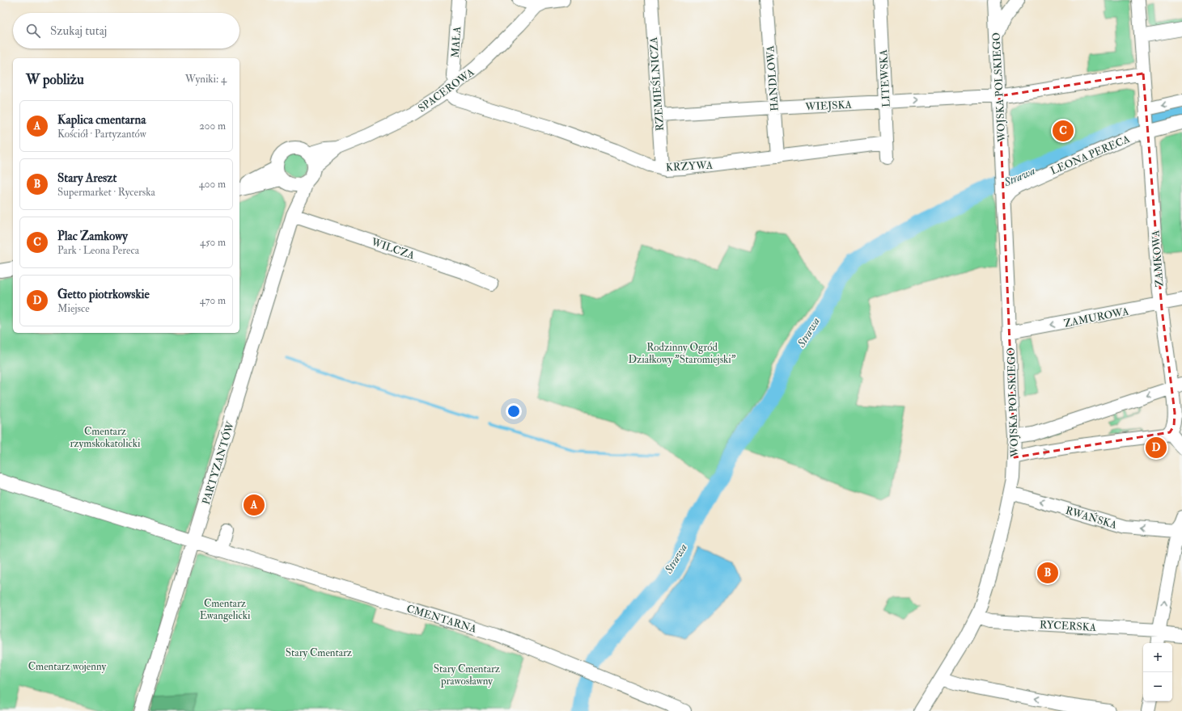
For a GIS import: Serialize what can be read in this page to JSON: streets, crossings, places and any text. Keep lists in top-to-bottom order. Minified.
{"streets":{"street":["MAŁA","HANDLOWA","LITEWSKA","RZEMIEŚLNICZA","WOJSKA POLSKIEGO","SPACEROWA","WIEJSKA","LEONA PERECA","KRZYWA","WILCZA","ZAMKOWA","ZAMUROWA","PARTYZANTÓW","RWAŃSKA","CMENTARNA","RYCERSKA"]},"crossings":[["MAŁA","SPACEROWA"],["MAŁA","KRZYWA"],["HANDLOWA","WIEJSKA"],["HANDLOWA","KRZYWA"],["LITEWSKA","WIEJSKA"],["LITEWSKA","KRZYWA"],["RZEMIEŚLNICZA","WIEJSKA"],["RZEMIEŚLNICZA","KRZYWA"],["WOJSKA POLSKIEGO","WIEJSKA"],["WOJSKA POLSKIEGO","LEONA PERECA"],["WOJSKA POLSKIEGO","ZAMUROWA"],["WOJSKA POLSKIEGO","RWAŃSKA"],["WOJSKA POLSKIEGO","RYCERSKA"],["SPACEROWA","KRZYWA"],["SPACEROWA","PARTYZANTÓW"],["WIEJSKA","ZAMKOWA"],["LEONA PERECA","ZAMKOWA"],["WILCZA","PARTYZANTÓW"],["ZAMKOWA","ZAMUROWA"],["PARTYZANTÓW","CMENTARNA"]],"water":["Strawa"],"parks":["Rodzinny Ogród Działkowy \"Staromiejski\"","Cmentarz rzymskokatolicki","Cmentarz Ewangelicki","Stary Cmentarz","Cmentarz wojenny","Stary Cmentarz prawosławny"],"page":{"search":"Szukaj tutaj","heading":["W pobliżu","Wyniki: 4"],"list":[{"mark":"A","name":"Kaplica cmentarna","note":"Kościół · Partyzantów","value":"200 m"},{"mark":"B","name":"Stary Areszt","note":"Supermarket · Rycerska","value":"400 m"},{"mark":"C","name":"Plac Zamkowy","note":"Park · Leona Pereca","value":"450 m"},{"mark":"D","name":"Getto piotrkowskie","note":"Miejsce","value":"470 m"}],"pins":["C","D","A","B"],"map_buttons":["+","−"]}}
